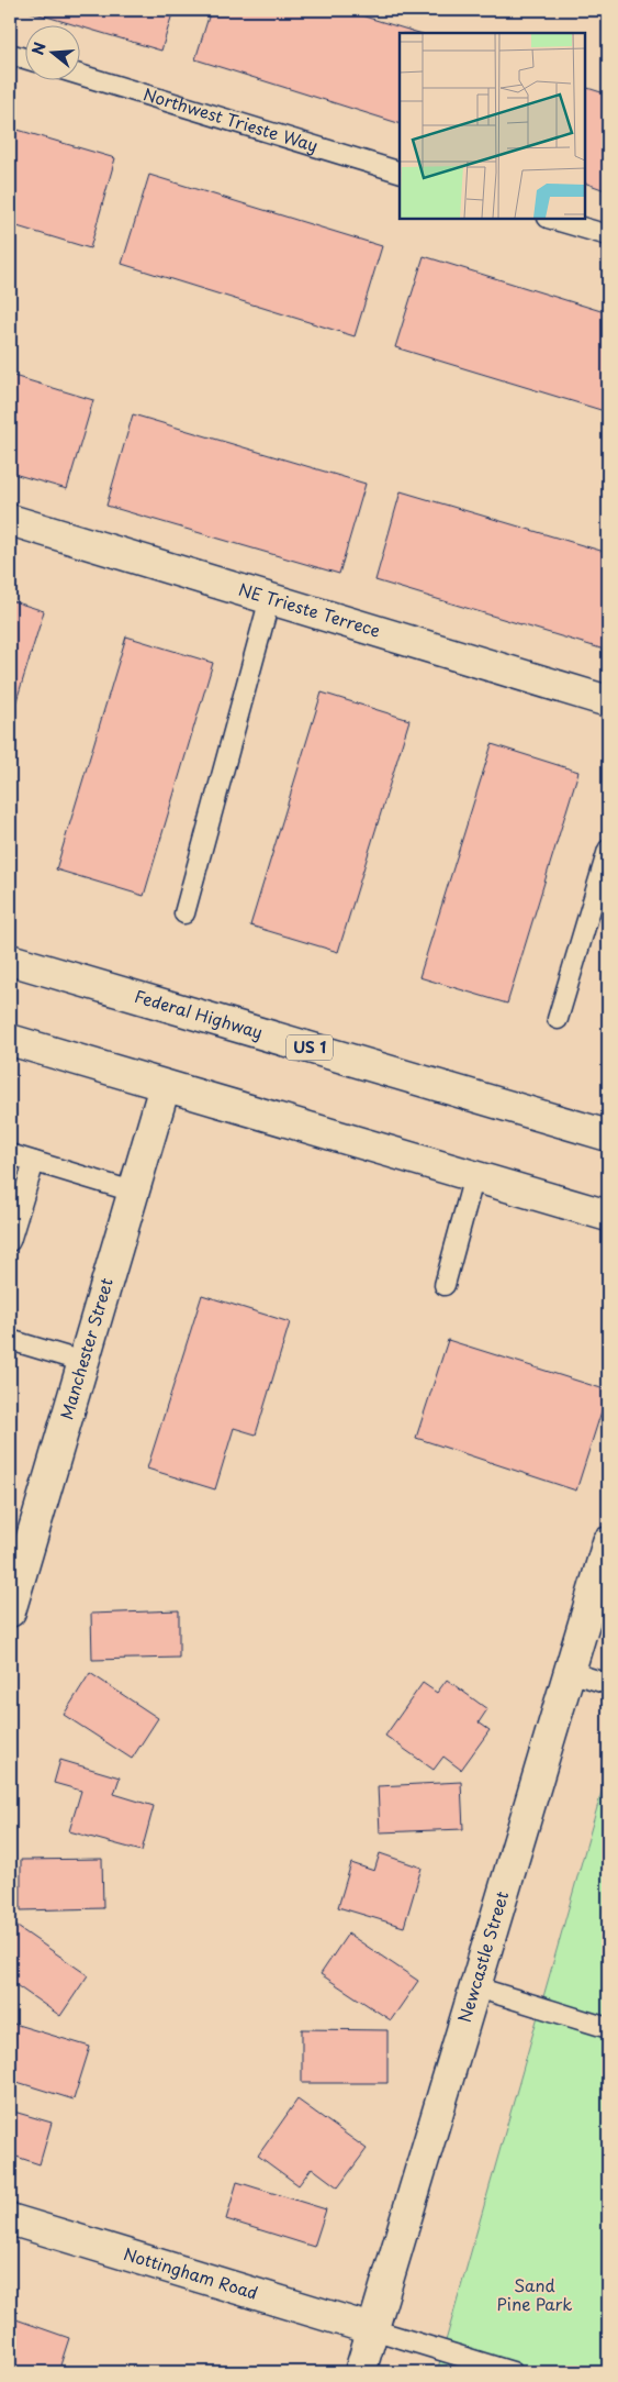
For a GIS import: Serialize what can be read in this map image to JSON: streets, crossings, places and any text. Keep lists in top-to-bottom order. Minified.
{"streets":{"street":["NE Trieste Terrece","Federal Highway","US 1","Manchester Street","Newcastle Street","Nottingham Road"],"lane":["Northwest Trieste Way"]},"crossings":[["Newcastle Street","Nottingham Road"]],"parks":["Sand Pine Park"],"north":"left"}
